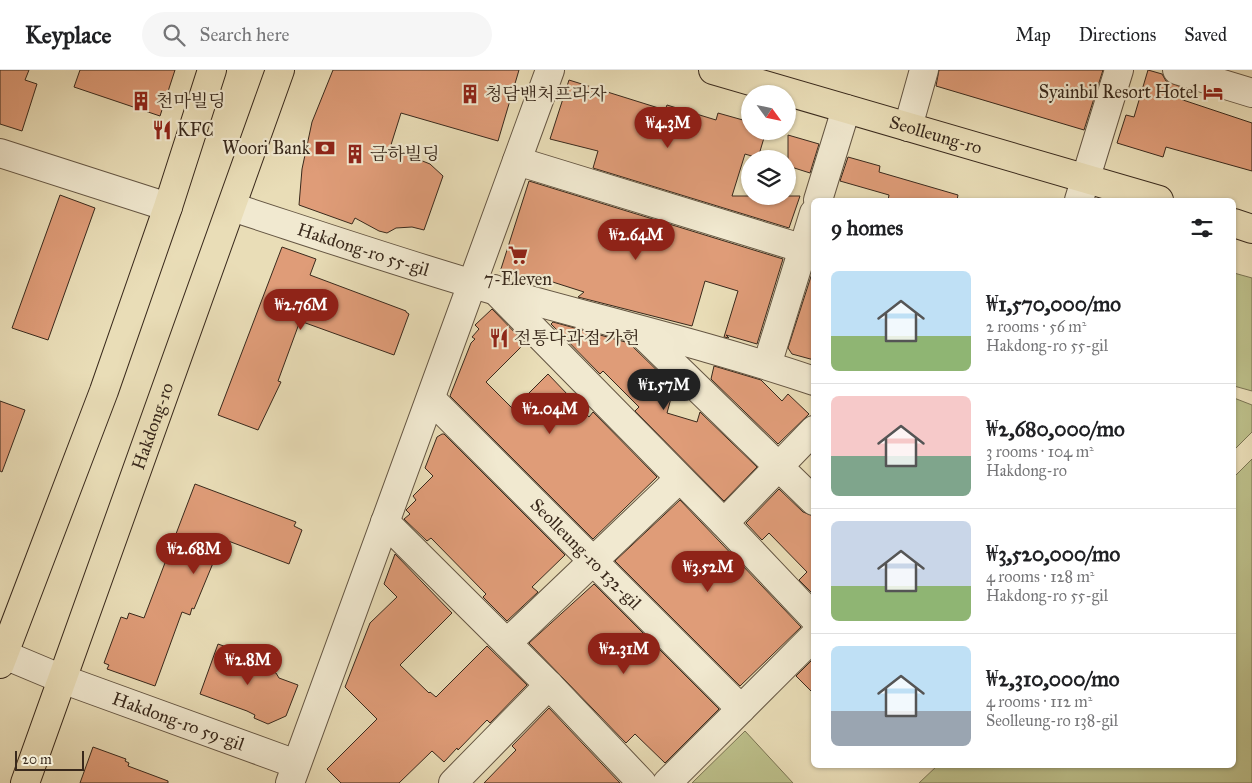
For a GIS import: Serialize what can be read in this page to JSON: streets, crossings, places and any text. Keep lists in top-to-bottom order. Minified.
{"streets":{"main road":["Seolleung-ro","Hakdong-ro"],"street":["Hakdong-ro 55-gil","Seolleung-ro 132-gil","Hakdong-ro 59-gil"]},"crossings":[["Hakdong-ro 55-gil","Hakdong-ro"],["Hakdong-ro","Hakdong-ro 59-gil"]],"places":{"hotel":["Syainbil Resort Hotel"],"building":["청담밴처프라자","천마빌딩","금하빌딩"],"restaurant":["KFC","전통다과점 가헌"],"bank":["Woori Bank"],"supermarket":["7-Eleven"]},"scale_bar":"20 m","north":"bottom right","page":{"header":"Keyplace","search":"Search here","nav":["Map","Directions","Saved"],"price":["₩4.3M","₩2.64M","₩2.76M","₩1.57M","₩2.04M","₩2.68M","₩3.52M","₩2.31M","₩2.8M"],"heading":"9 homes","list":[{"name":"₩1,570,000/mo","note":"2 rooms · 56 m² · Hakdong-ro 55-gil"},{"name":"₩2,680,000/mo","note":"3 rooms · 104 m² · Hakdong-ro"},{"name":"₩3,520,000/mo","note":"4 rooms · 128 m² · Hakdong-ro 55-gil"},{"name":"₩2,310,000/mo","note":"4 rooms · 112 m² · Seolleung-ro 138-gil"}],"scale":"20 m"}}
